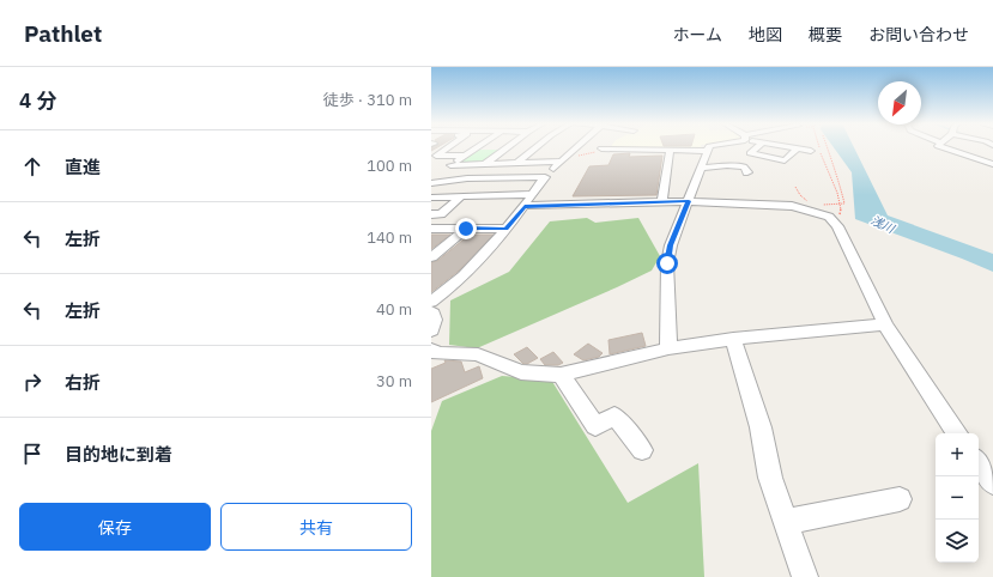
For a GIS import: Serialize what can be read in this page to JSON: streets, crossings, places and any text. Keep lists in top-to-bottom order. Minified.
{"water":["浅川"],"north":"bottom left","page":{"header":"Pathlet","nav":["ホーム","地図","概要","お問い合わせ"],"heading":["4 分","徒歩 · 310 m"],"list":[["直進","100 m"],["左折","140 m"],["左折","40 m"],["右折","30 m"],"目的地に到着"],"map_buttons":["+","−"],"buttons":["保存","共有"]}}
